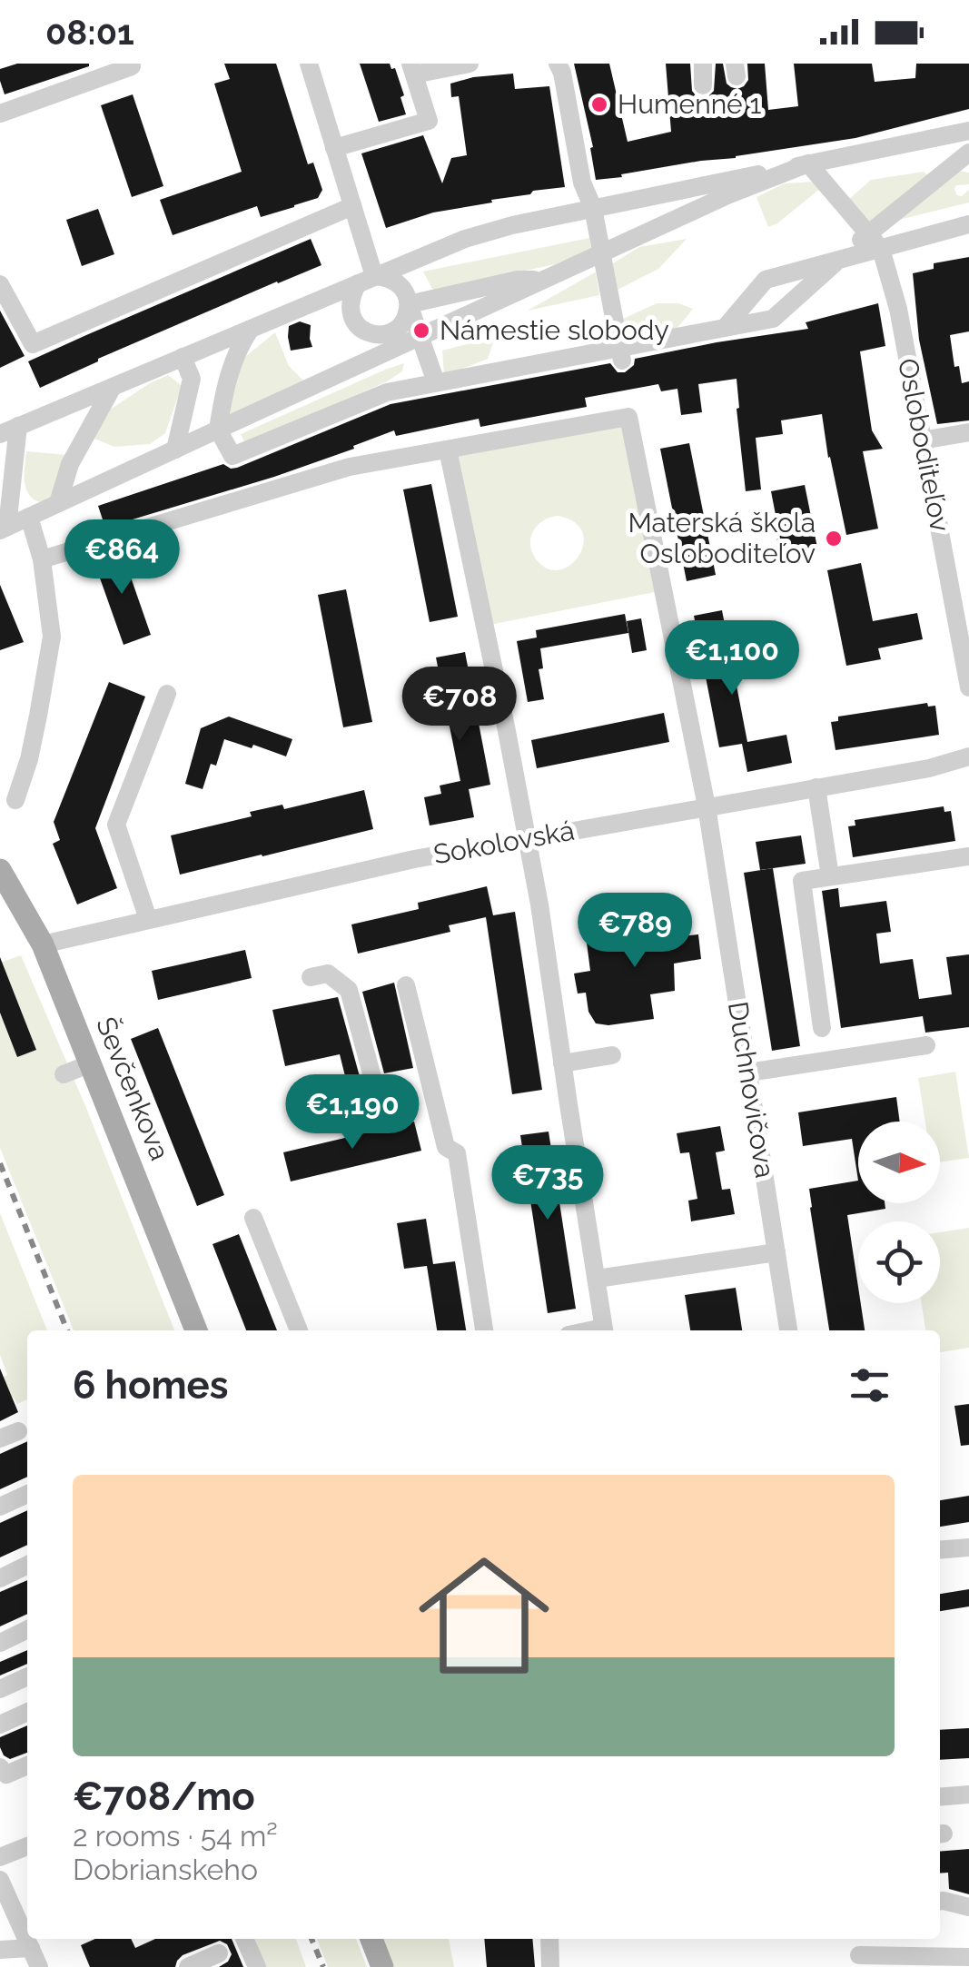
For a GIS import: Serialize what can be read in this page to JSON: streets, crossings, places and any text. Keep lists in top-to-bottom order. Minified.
{"streets":{"main road":["Ševčenkova"],"street":["Osloboditeľov","Sokolovská","Duchnovičova"]},"crossings":[["Sokolovská","Ševčenkova"],["Sokolovská","Duchnovičova"]],"places":["Humenné 1","Námestie slobody","Materská škola Osloboditeľov"],"north":"right","page":{"status":"08:01","price":["€864","€1,100","€708","€789","€1,190","€735"],"heading":"6 homes","list":[{"name":"€708/mo","note":"2 rooms · 54 m² · Dobrianskeho"}]}}
